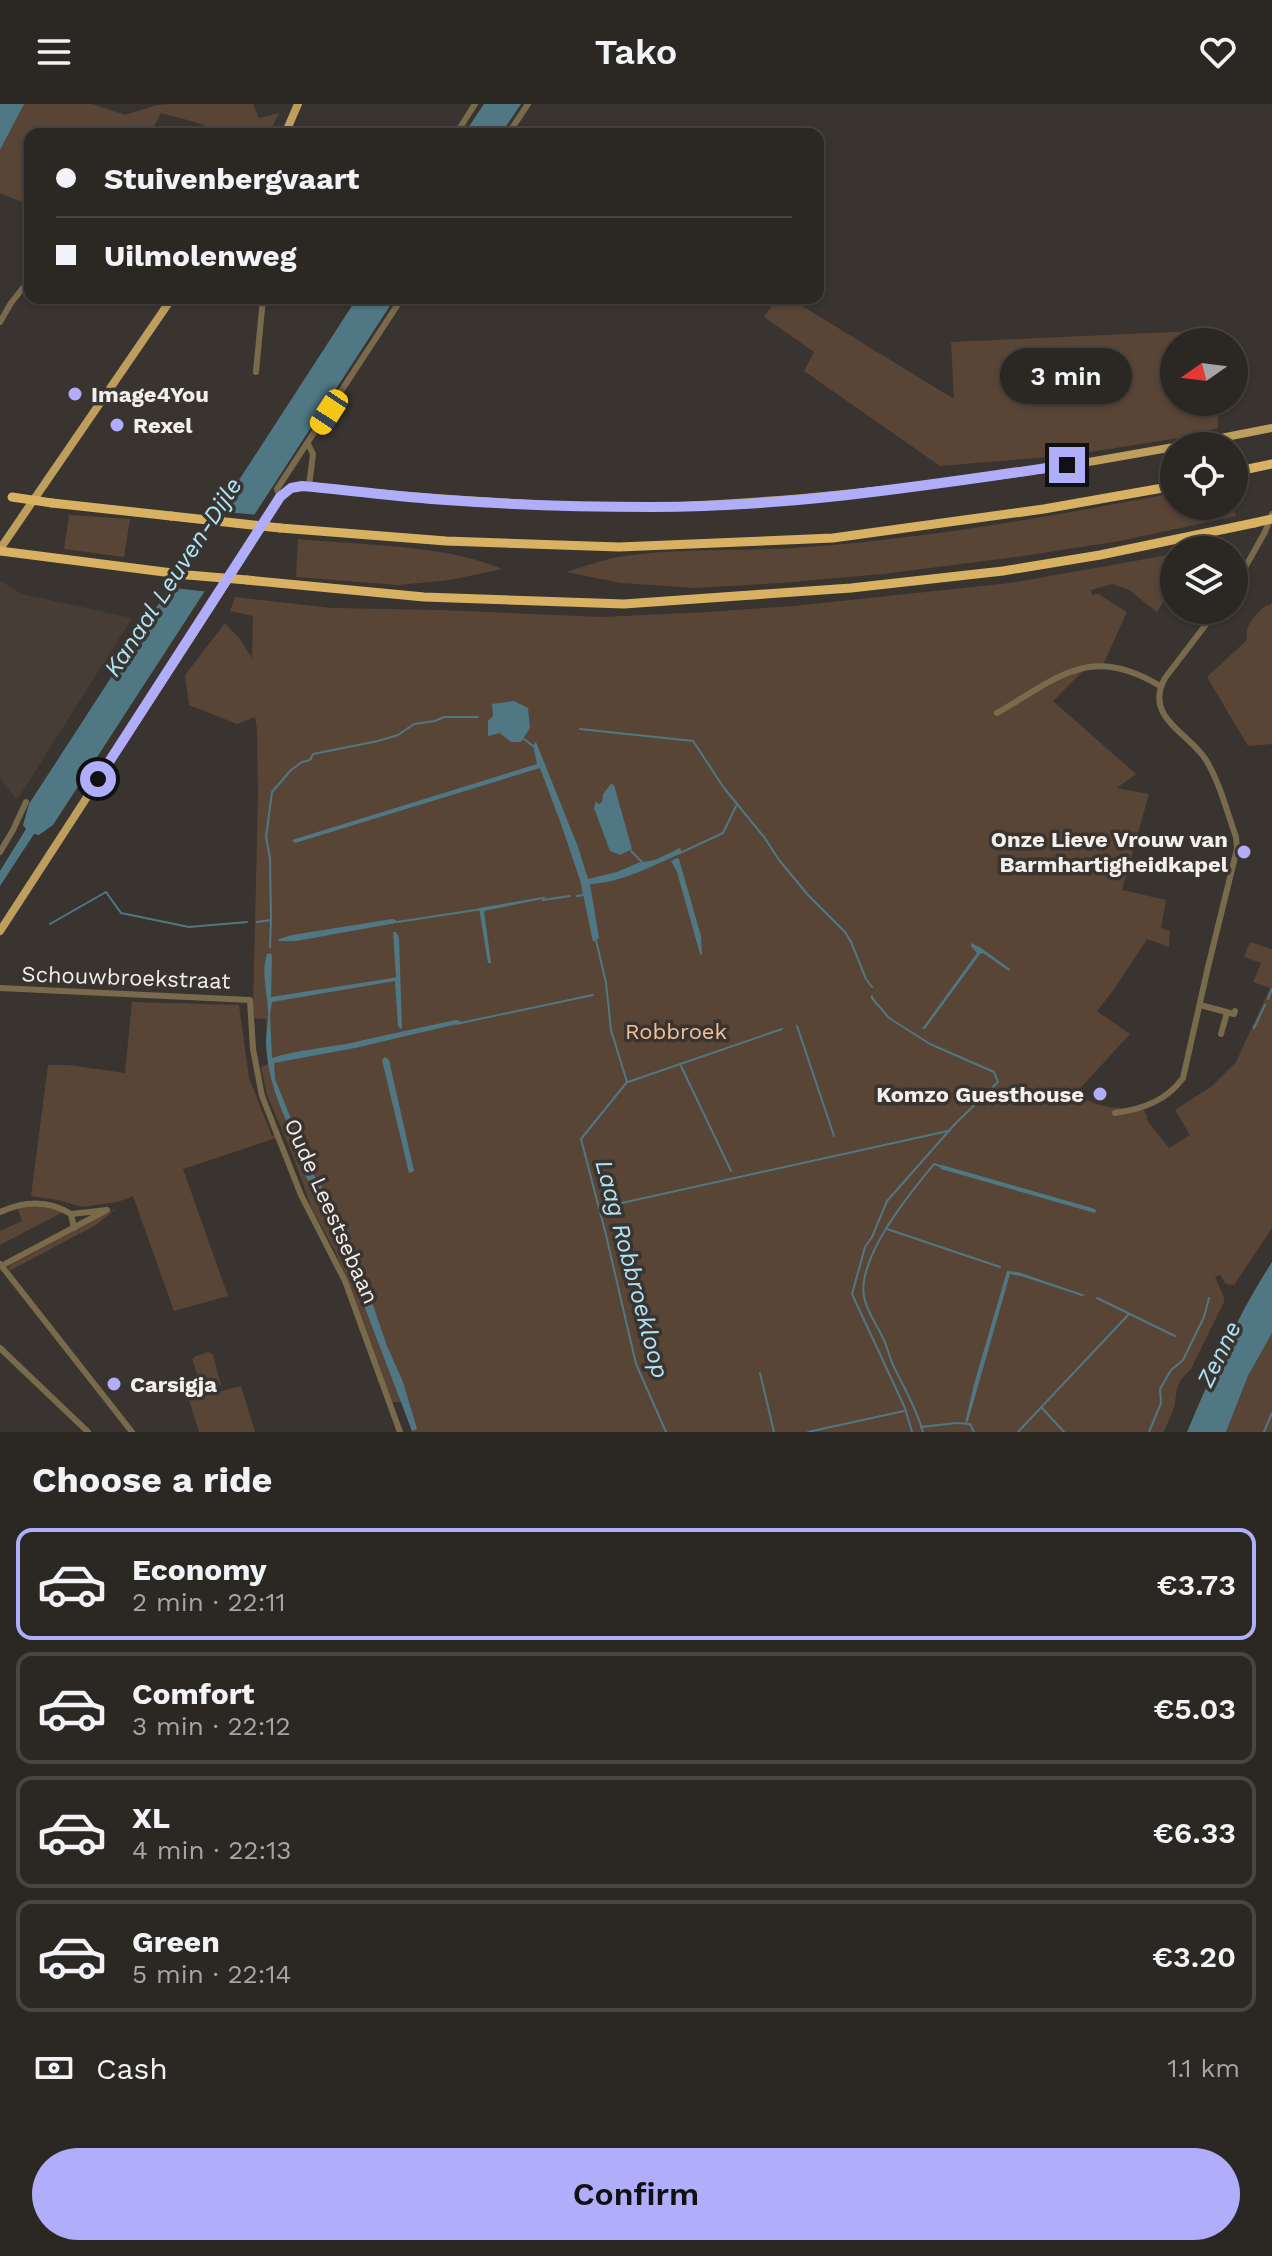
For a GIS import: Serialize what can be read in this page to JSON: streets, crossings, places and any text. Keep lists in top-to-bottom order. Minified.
{"streets":{"street":["Schouwbroekstraat","Oude Leestsebaan"]},"crossings":[["Schouwbroekstraat","Oude Leestsebaan"]],"water":["Kanaal Leuven-Dijle","Laag Robbroekloop","Zenne"],"parks":["Robbroek"],"places":["Image4You","Rexel","Onze Lieve Vrouw van Barmhartigheidkapel","Komzo Guesthouse","Carsigja"],"north":"left","page":{"header":"Tako","banner":["Stuivenbergvaart","Uilmolenweg"],"bubble":"3 min","heading":"Choose a ride","list":[{"name":"Economy","note":"2 min · 22:11","value":"€3.73"},{"name":"Comfort","note":"3 min · 22:12","value":"€5.03"},{"name":"XL","note":"4 min · 22:13","value":"€6.33"},{"name":"Green","note":"5 min · 22:14","value":"€3.20"}],"pay":["Cash","1.1 km"],"buttons":"Confirm"}}
